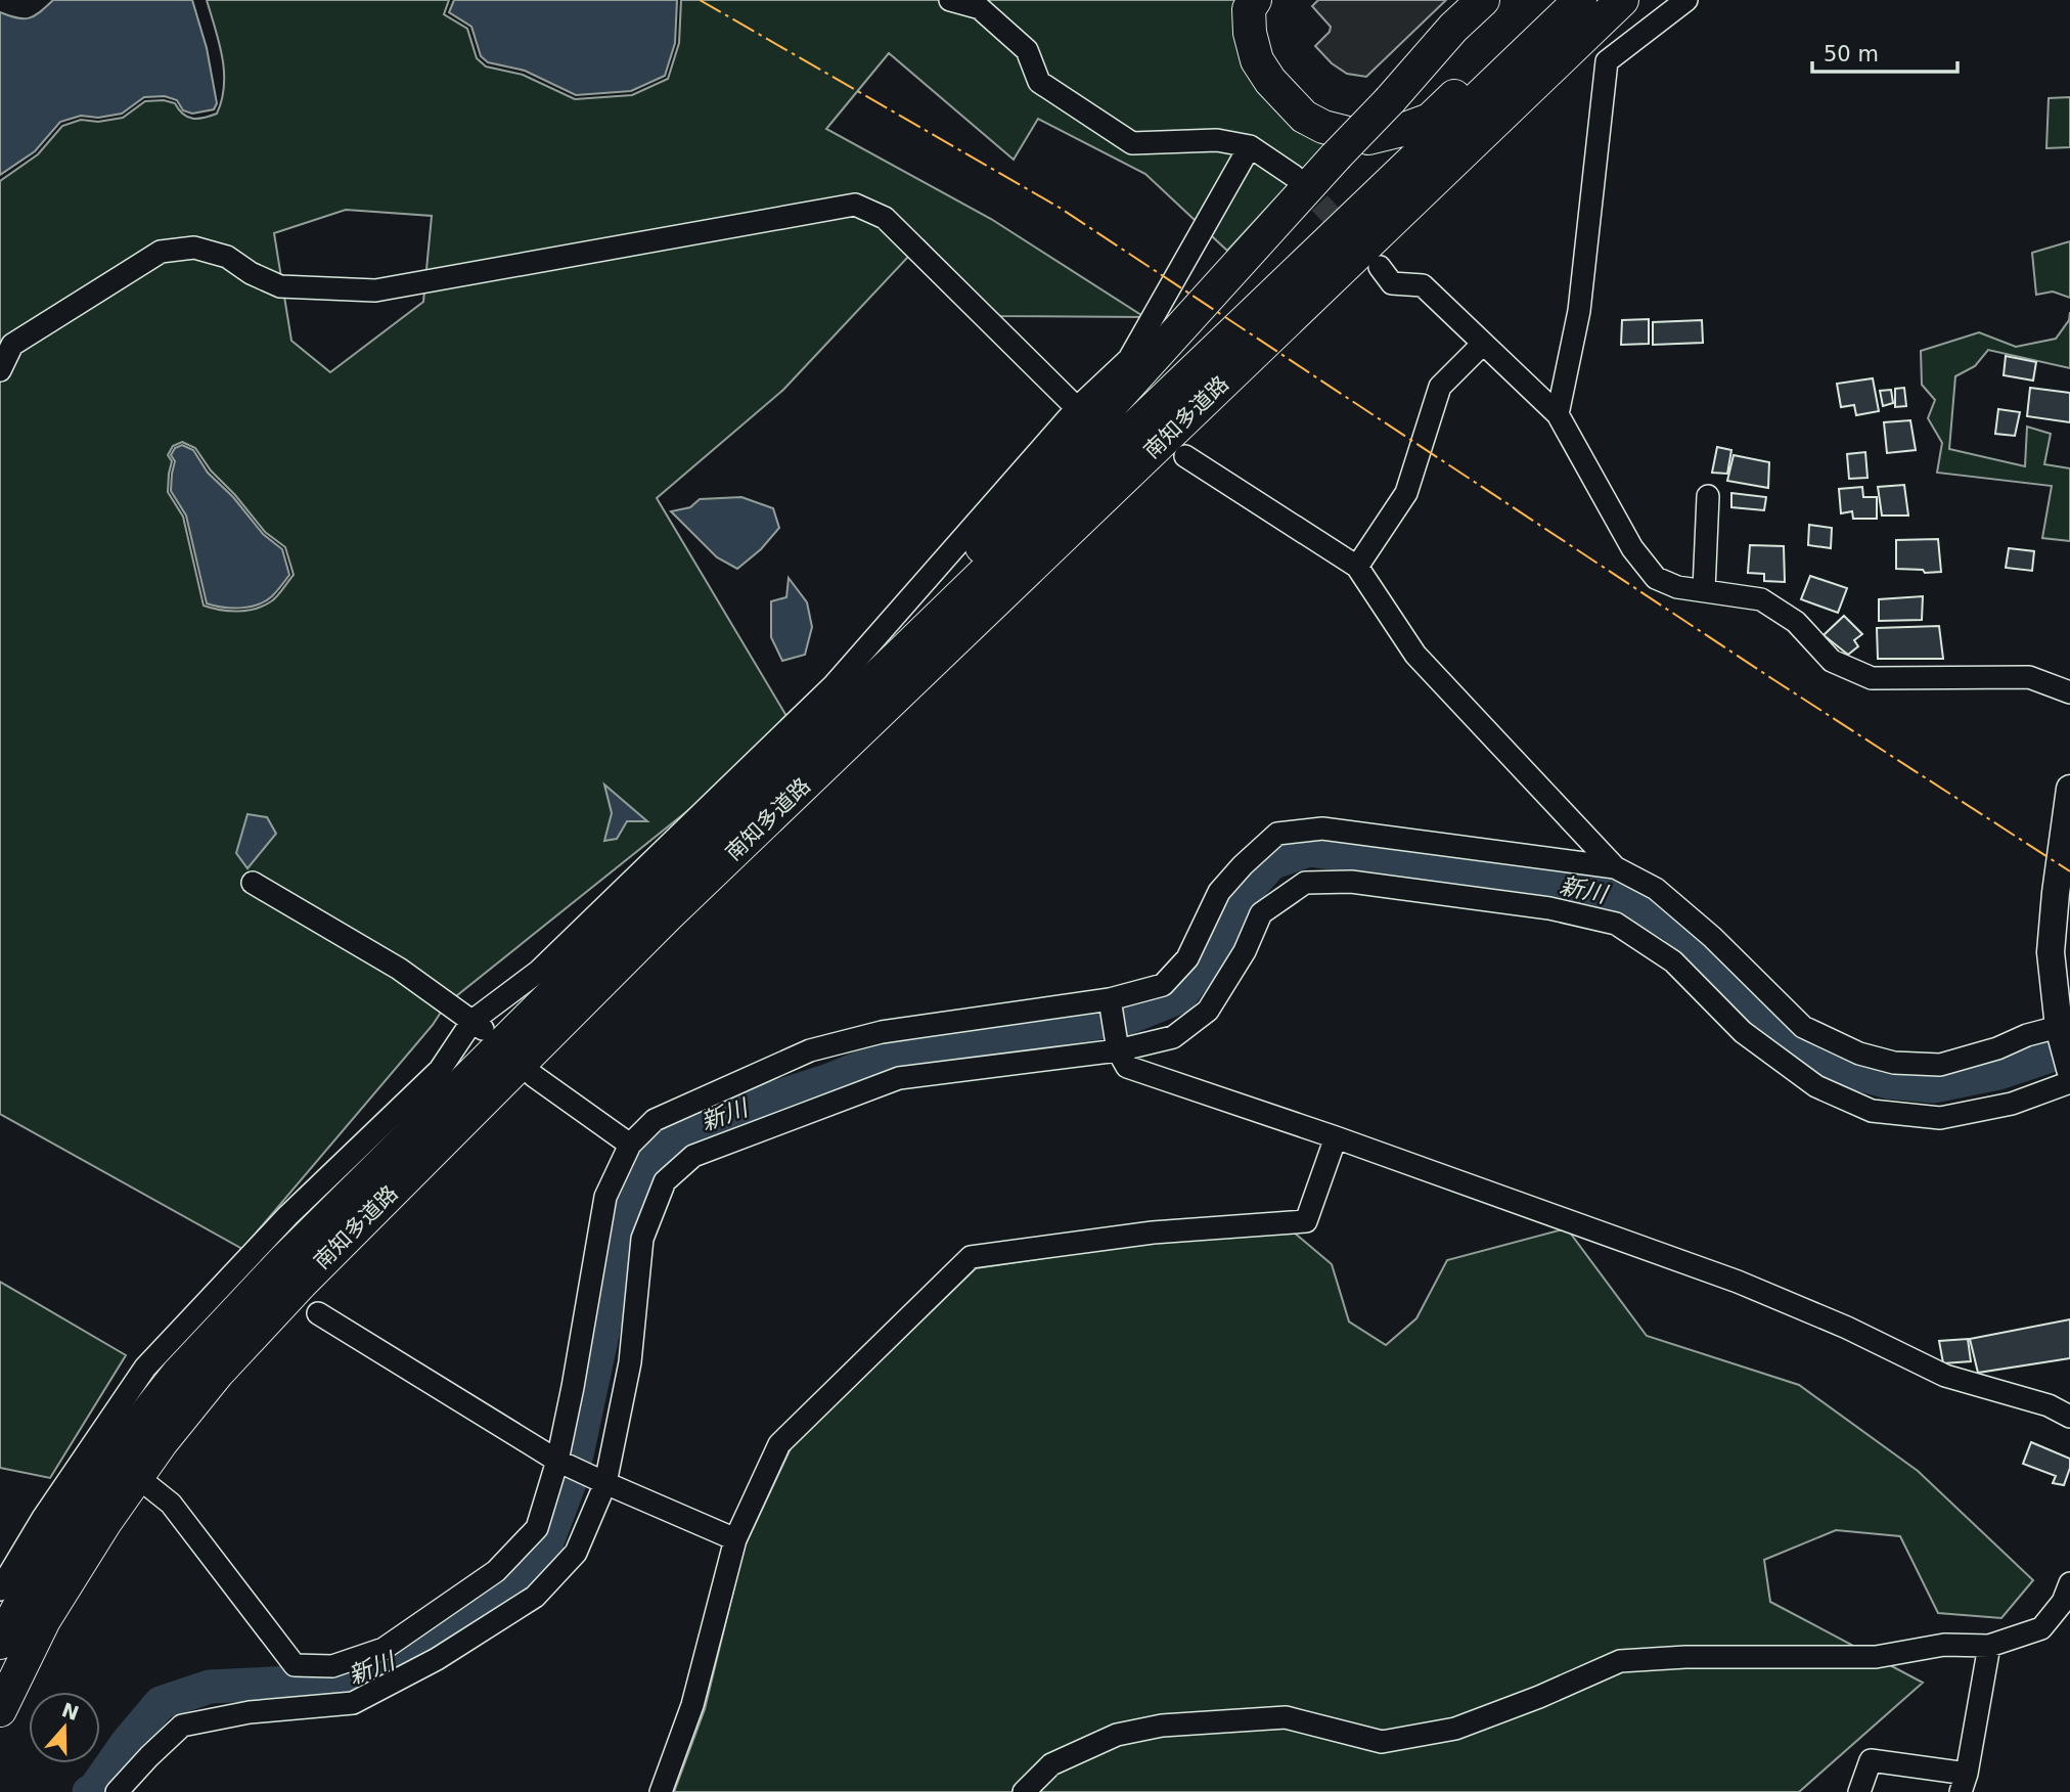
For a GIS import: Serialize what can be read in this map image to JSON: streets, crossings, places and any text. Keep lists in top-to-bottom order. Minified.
{"streets":{"highway":["南知多道路"]},"water":["新川"],"scale_bar":"50 m","north":"top"}
